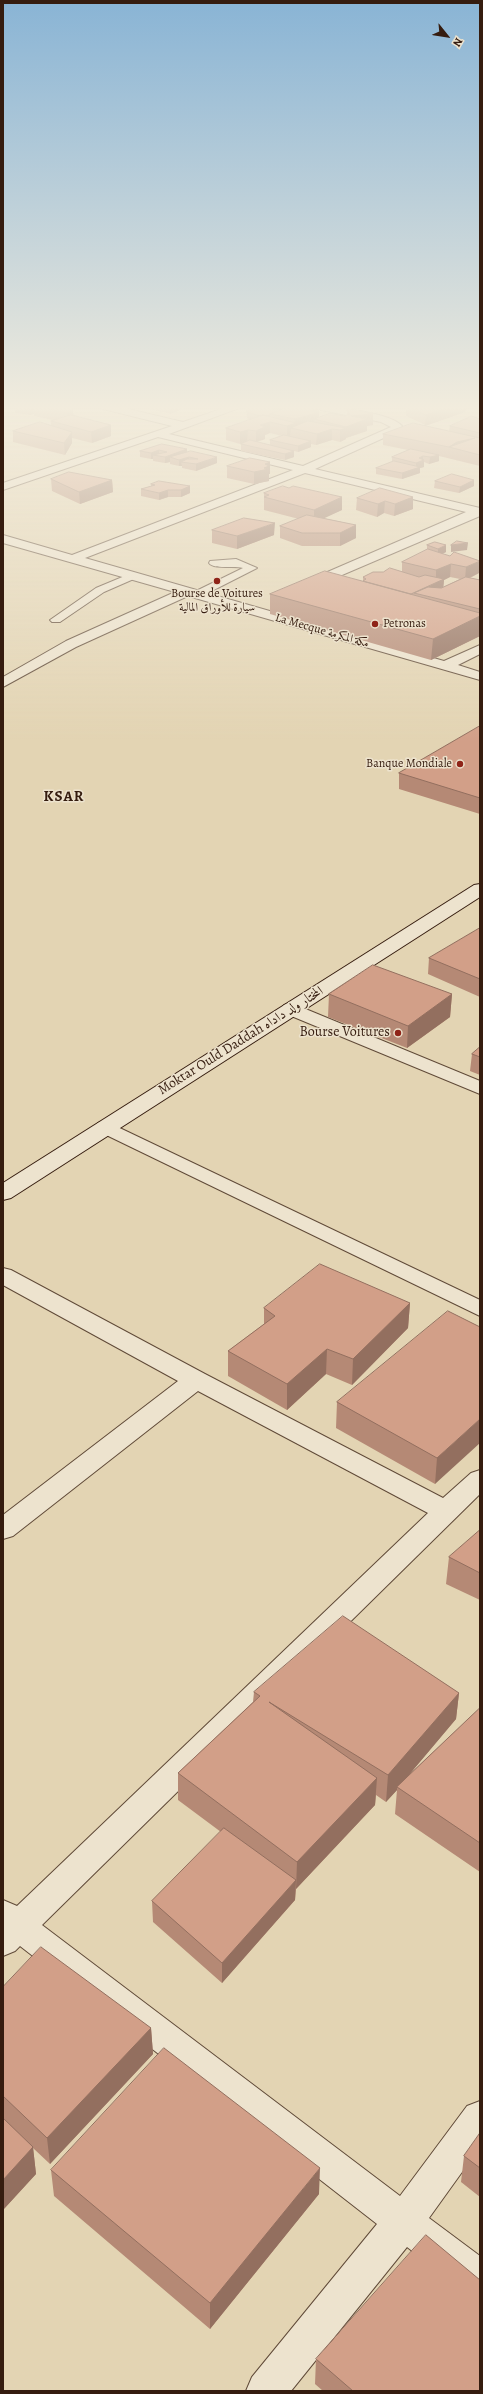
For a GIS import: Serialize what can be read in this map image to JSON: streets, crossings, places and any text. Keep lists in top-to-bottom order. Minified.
{"streets":{"street":["La Mecque مكة المكرمة","Moktar Ould Daddah المختار ولد داداه"]},"districts":["KSAR"],"places":["Bourse de Voitures سيارة للأوراق المالية","Petronas","Banque Mondiale","Bourse Voitures"],"north":"bottom right"}
